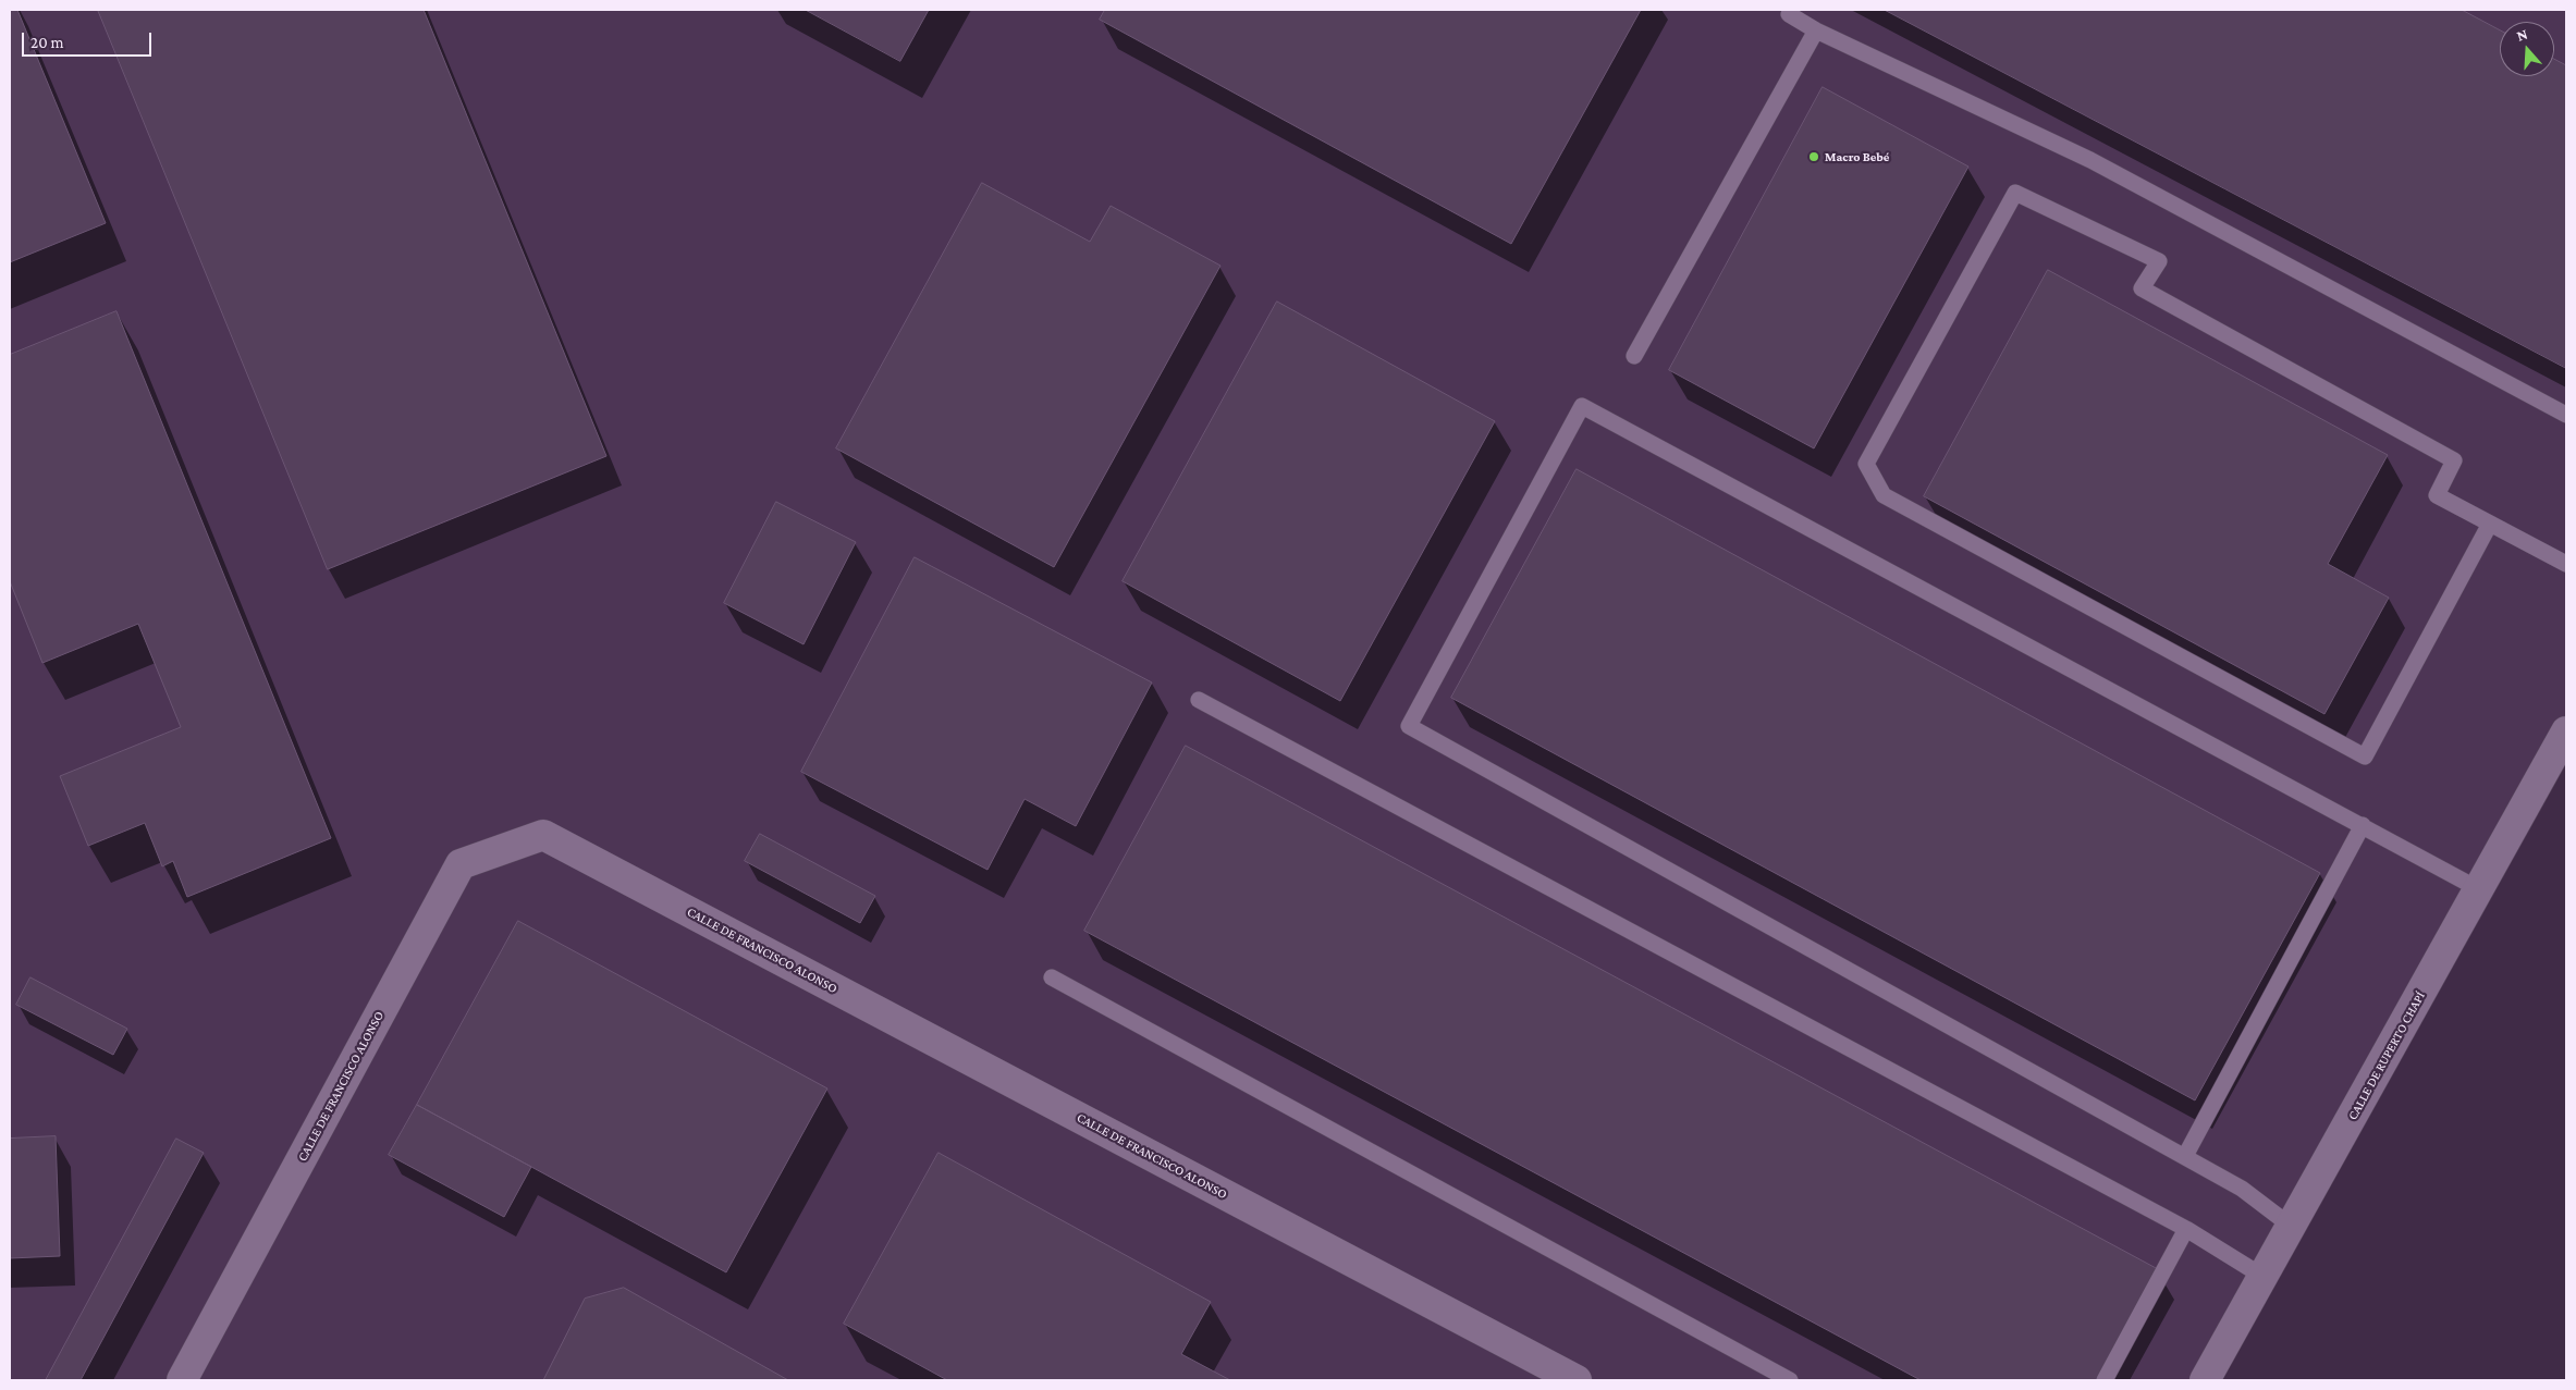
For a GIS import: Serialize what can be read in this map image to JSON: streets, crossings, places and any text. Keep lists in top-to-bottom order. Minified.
{"streets":{"street":["CALLE DE FRANCISCO ALONSO","CALLE DE RUPERTO CHAPÍ"]},"places":["Macro Bebé"],"scale_bar":"20 m","north":"top"}
